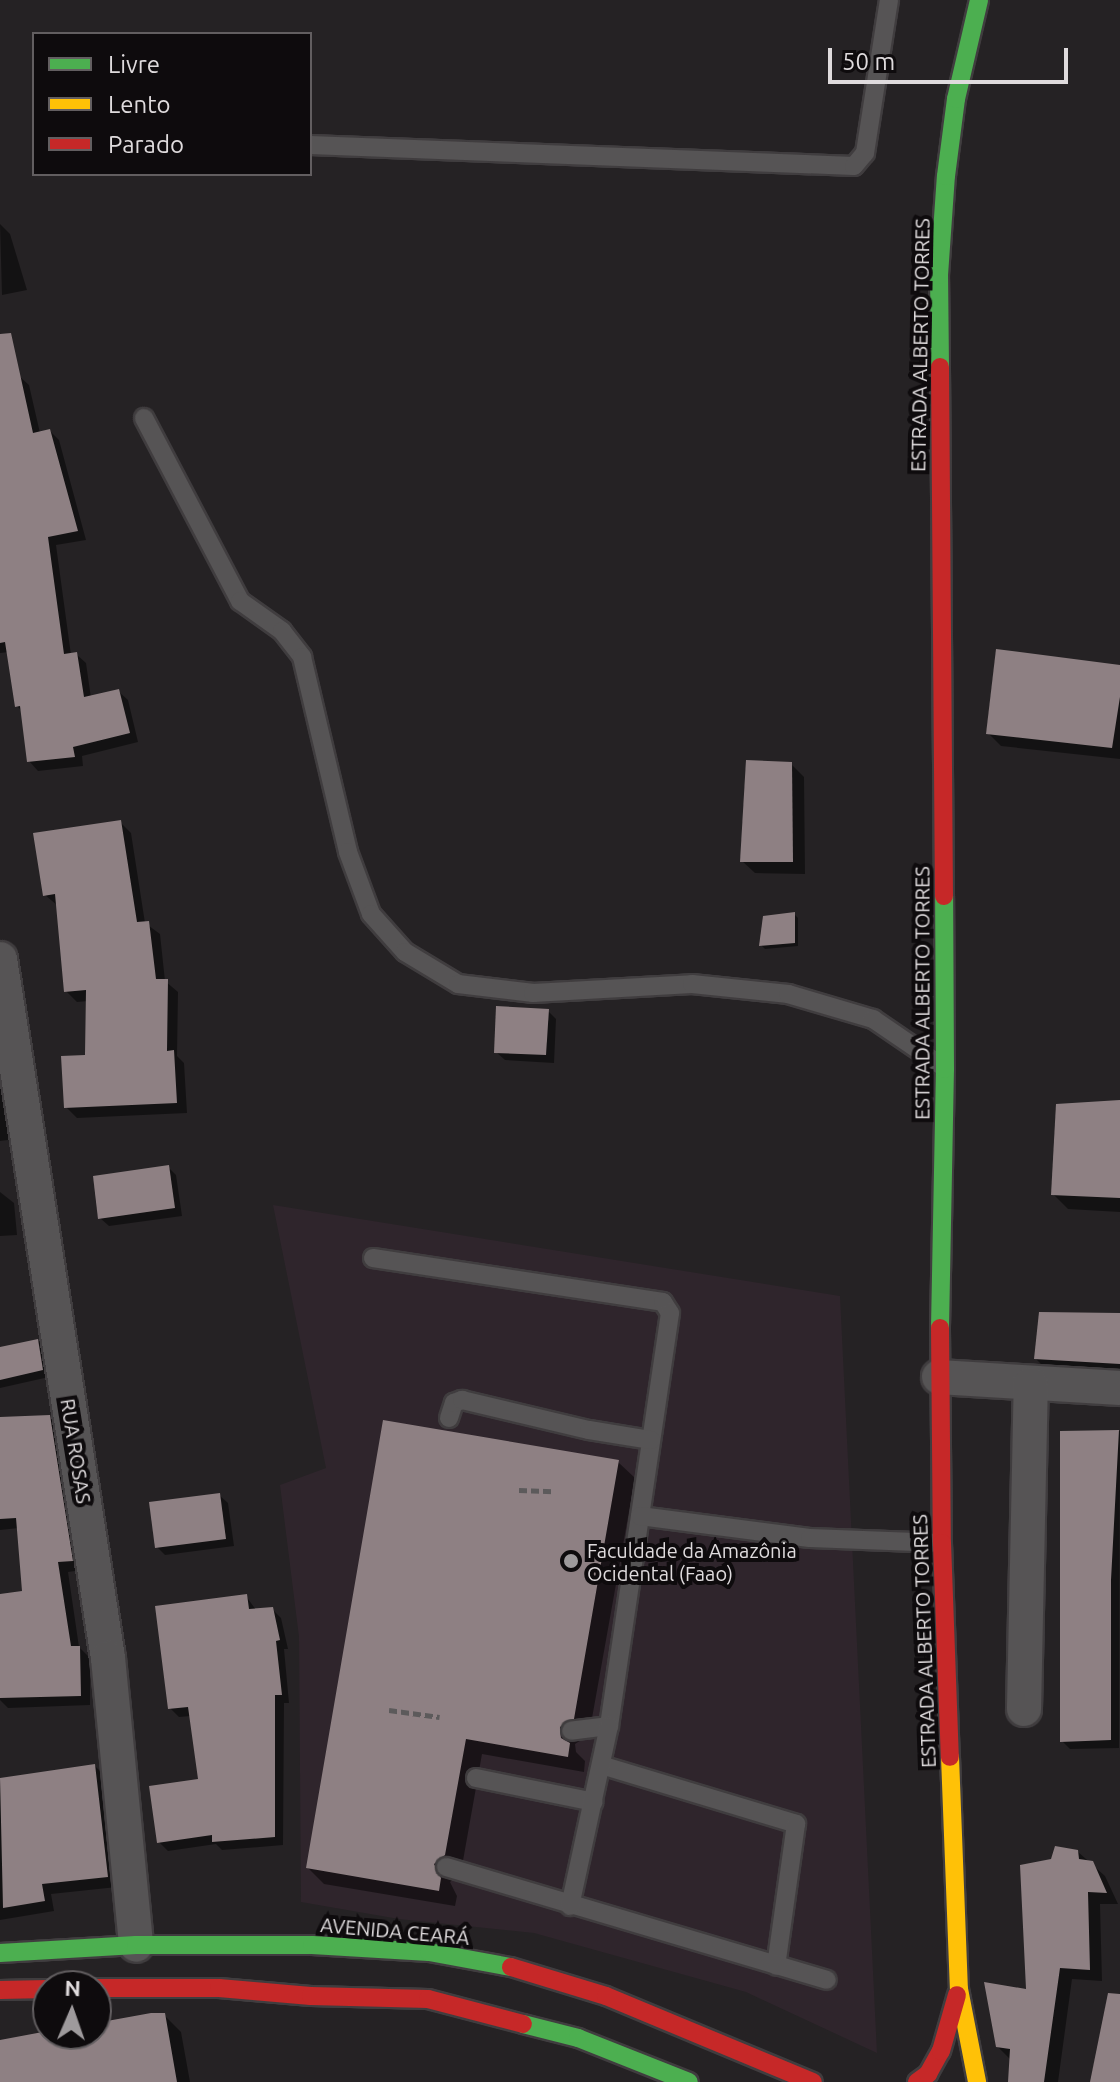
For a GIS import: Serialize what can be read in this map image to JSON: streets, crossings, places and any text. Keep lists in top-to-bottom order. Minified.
{"streets":{"street":["ESTRADA ALBERTO TORRES","RUA ROSAS","AVENIDA CEARÁ"]},"crossings":[["RUA ROSAS","AVENIDA CEARÁ"]],"places":["Faculdade da Amazônia Ocidental (Faao)"],"legend":["Livre","Lento","Parado"],"scale_bar":"50 m","north":"top"}
